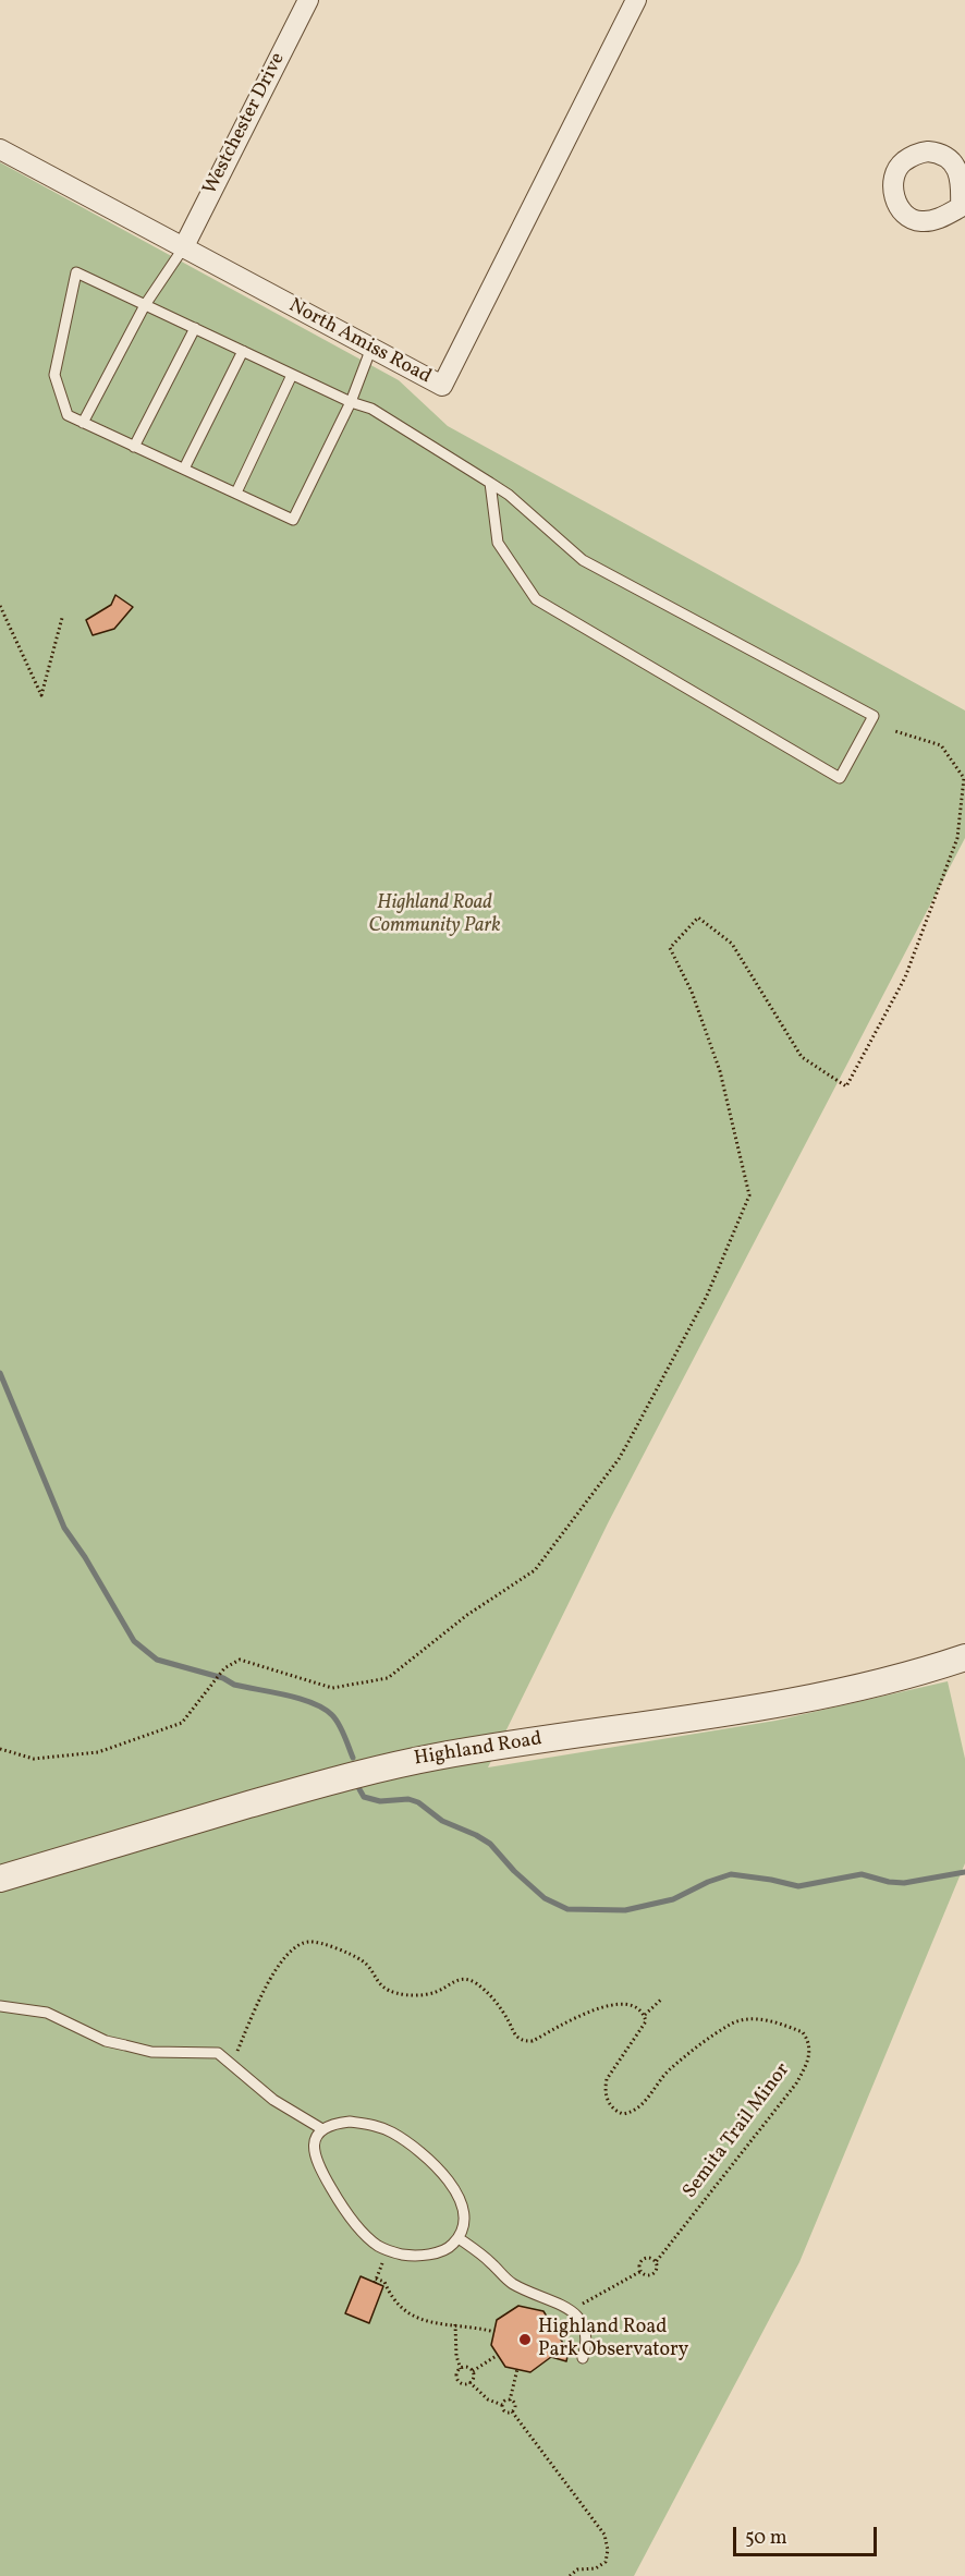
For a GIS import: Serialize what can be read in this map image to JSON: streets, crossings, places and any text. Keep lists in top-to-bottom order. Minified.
{"streets":{"street":["Westchester Drive","North Amiss Road","Highland Road"],"path":["Semita Trail Minor"]},"crossings":[["Westchester Drive","North Amiss Road"]],"parks":["Highland Road Community Park"],"places":["Highland Road Park Observatory"],"scale_bar":"50 m"}
